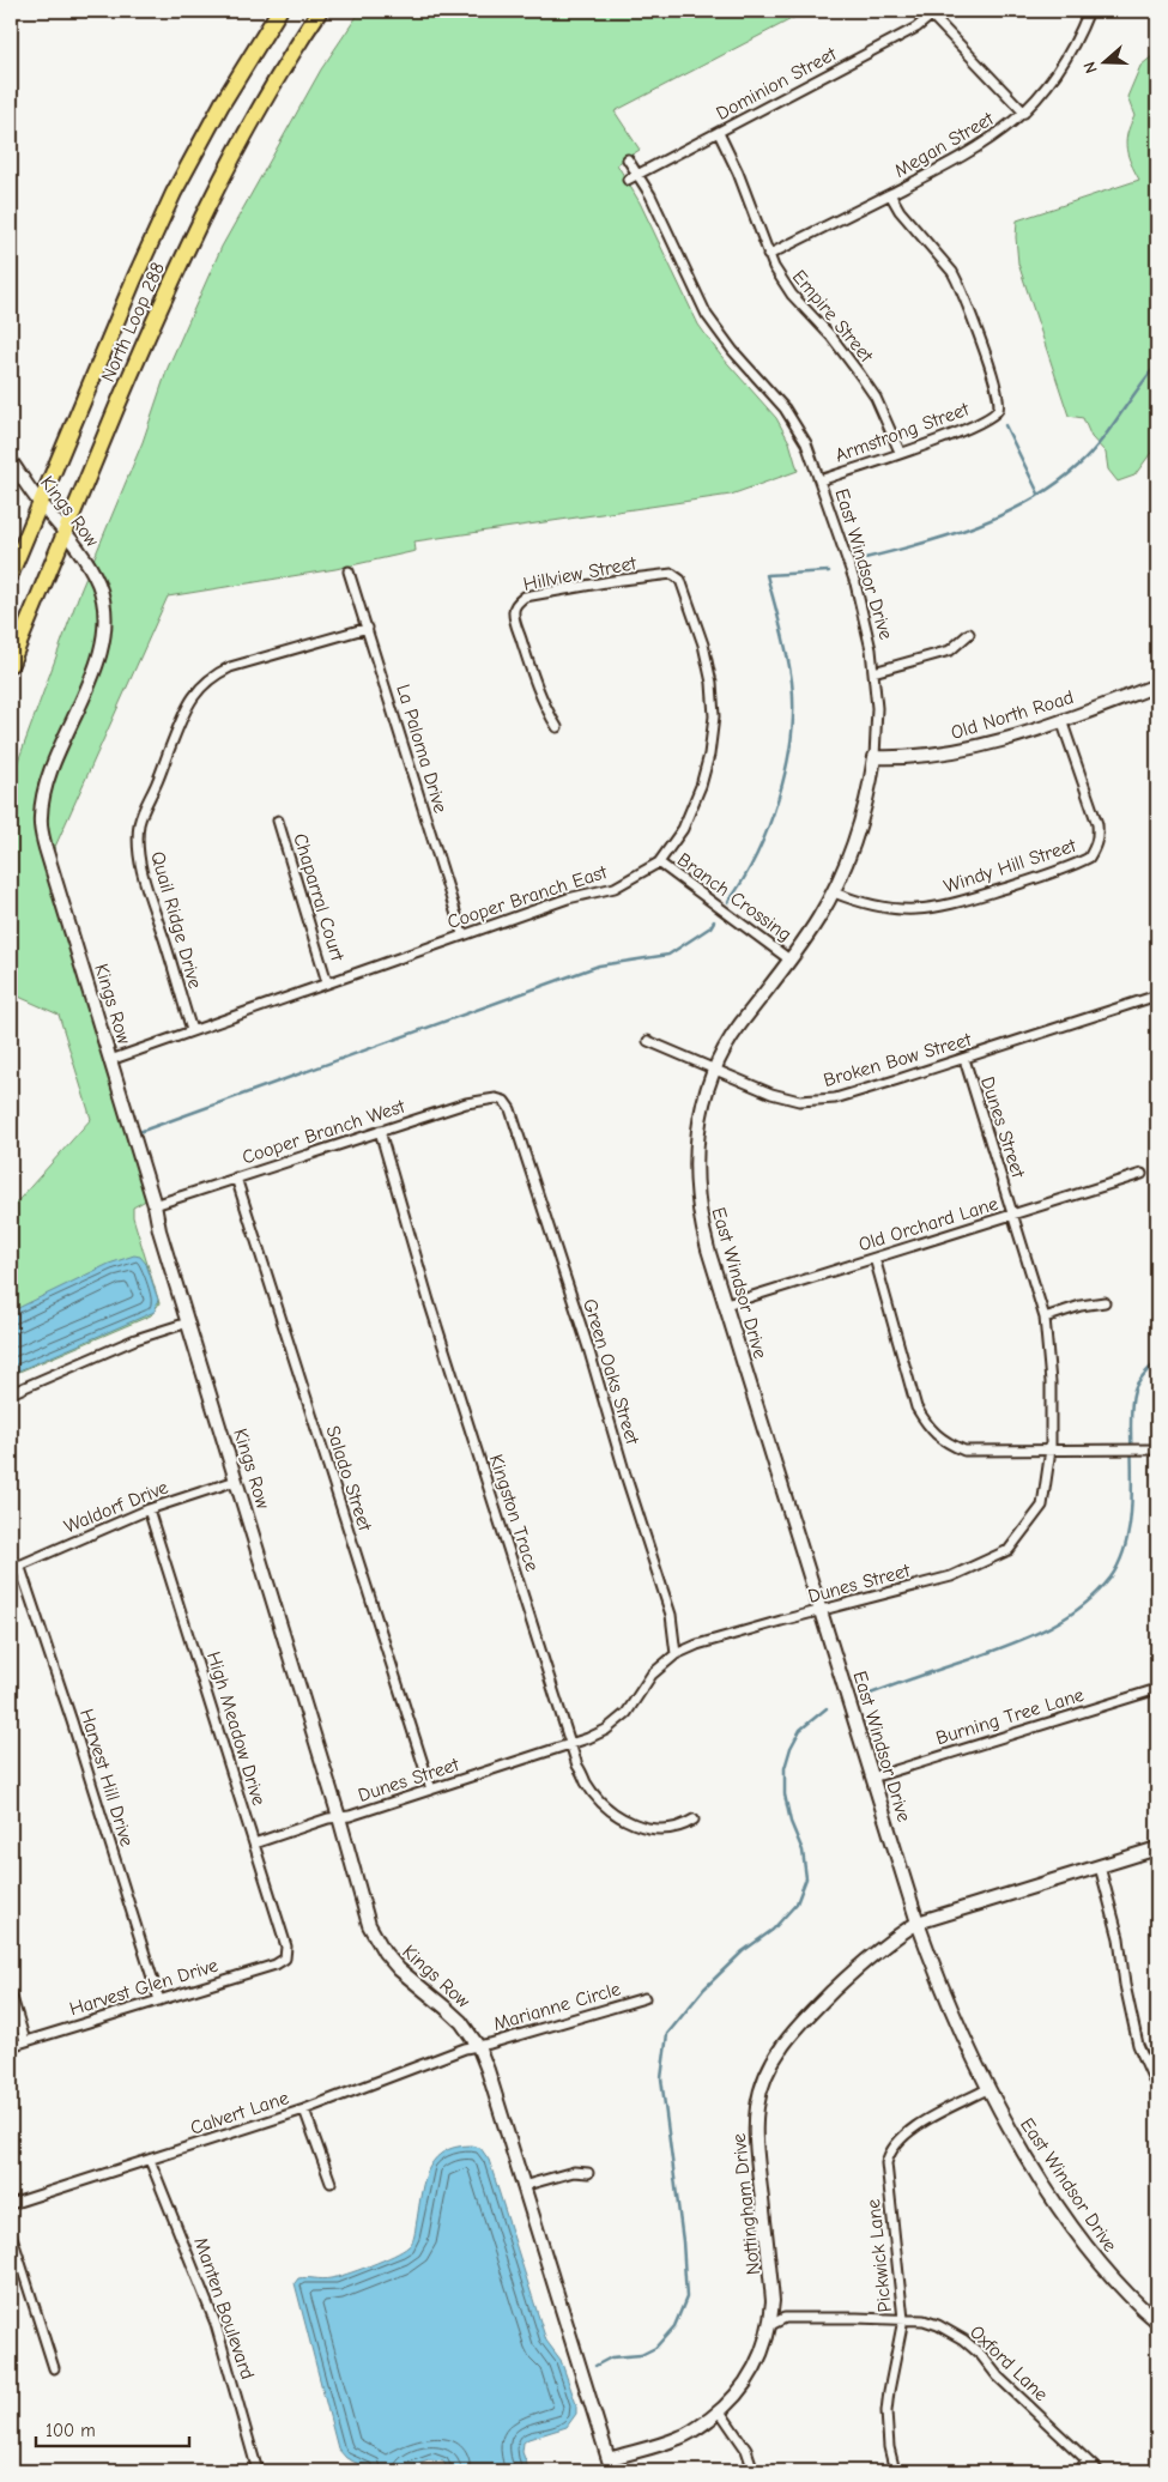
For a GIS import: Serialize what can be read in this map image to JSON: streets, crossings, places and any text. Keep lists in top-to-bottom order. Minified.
{"streets":{"highway":["North Loop 288"],"street":["Dominion Street","Megan Street","Empire Street","Armstrong Street","Kings Row","East Windsor Drive","Hillview Street","Old North Road","La Paloma Drive","Windy Hill Street","Chaparral Court","Cooper Branch East","Branch Crossing","Quail Ridge Drive","Broken Bow Street","Dunes Street","Cooper Branch West","Old Orchard Lane","Green Oaks Street","Salado Street","Waldorf Drive","Kingston Trace","Burning Tree Lane","High Meadow Drive","Harvest Hill Drive","Harvest Glen Drive","Marianne Circle","Calvert Lane","Nottingham Drive","Pickwick Lane","Manten Boulevard","Oxford Lane"]},"crossings":[["Dominion Street","Empire Street"],["Dominion Street","East Windsor Drive"],["Megan Street","Empire Street"],["Megan Street","Armstrong Street"],["Empire Street","Armstrong Street"],["North Loop 288","Kings Row"],["Armstrong Street","East Windsor Drive"],["Kings Row","Cooper Branch East"],["Kings Row","Dunes Street"],["Kings Row","Cooper Branch West"],["Kings Row","Waldorf Drive"],["Kings Row","Marianne Circle"],["Kings Row","Calvert Lane"],["Kings Row","Nottingham Drive"],["East Windsor Drive","Old North Road"],["East Windsor Drive","Windy Hill Street"],["East Windsor Drive","Branch Crossing"],["East Windsor Drive","Broken Bow Street"],["East Windsor Drive","Dunes Street"],["East Windsor Drive","Old Orchard Lane"],["East Windsor Drive","Burning Tree Lane"],["East Windsor Drive","Nottingham Drive"],["East Windsor Drive","Pickwick Lane"],["Hillview Street","Cooper Branch East"],["Old North Road","Windy Hill Street"],["La Paloma Drive","Cooper Branch East"],["La Paloma Drive","Quail Ridge Drive"],["Chaparral Court","Cooper Branch East"],["Cooper Branch East","Branch Crossing"],["Cooper Branch East","Quail Ridge Drive"],["Broken Bow Street","Dunes Street"],["Dunes Street","Old Orchard Lane"],["Dunes Street","Green Oaks Street"],["Dunes Street","Salado Street"],["Dunes Street","Kingston Trace"],["Dunes Street","High Meadow Drive"],["Cooper Branch West","Green Oaks Street"],["Cooper Branch West","Salado Street"],["Cooper Branch West","Kingston Trace"],["Waldorf Drive","High Meadow Drive"],["Waldorf Drive","Harvest Hill Drive"],["High Meadow Drive","Harvest Glen Drive"],["Harvest Hill Drive","Harvest Glen Drive"],["Marianne Circle","Calvert Lane"],["Calvert Lane","Manten Boulevard"],["Nottingham Drive","Oxford Lane"],["Pickwick Lane","Oxford Lane"]],"scale_bar":"100 m","north":"left"}
